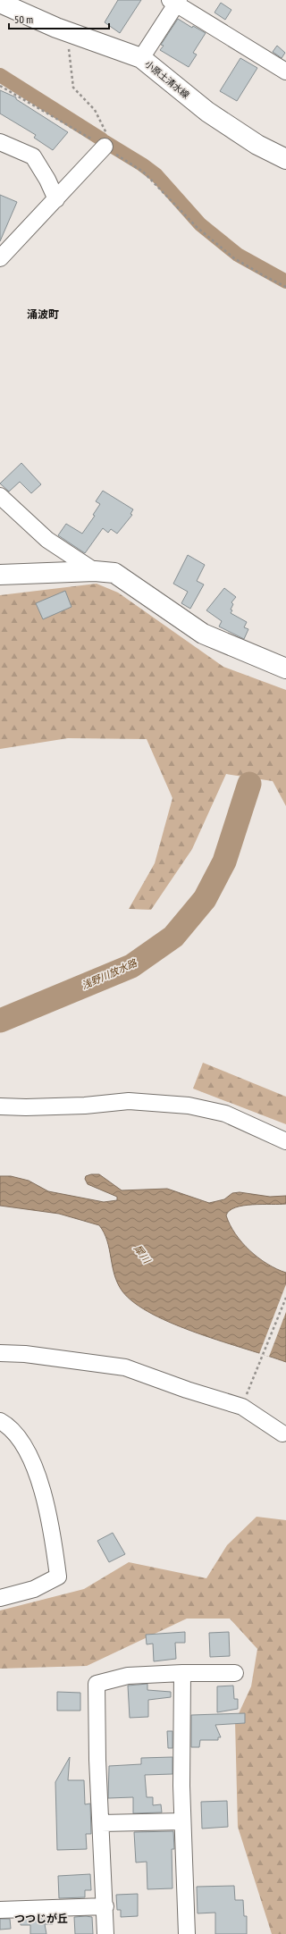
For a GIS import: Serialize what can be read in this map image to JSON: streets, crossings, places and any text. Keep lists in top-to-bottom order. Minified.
{"streets":{"main road":["小原土清水線"]},"districts":["涌波町","つつじが丘"],"water":["浅野川放水路","犀川"],"scale_bar":"50 m"}
